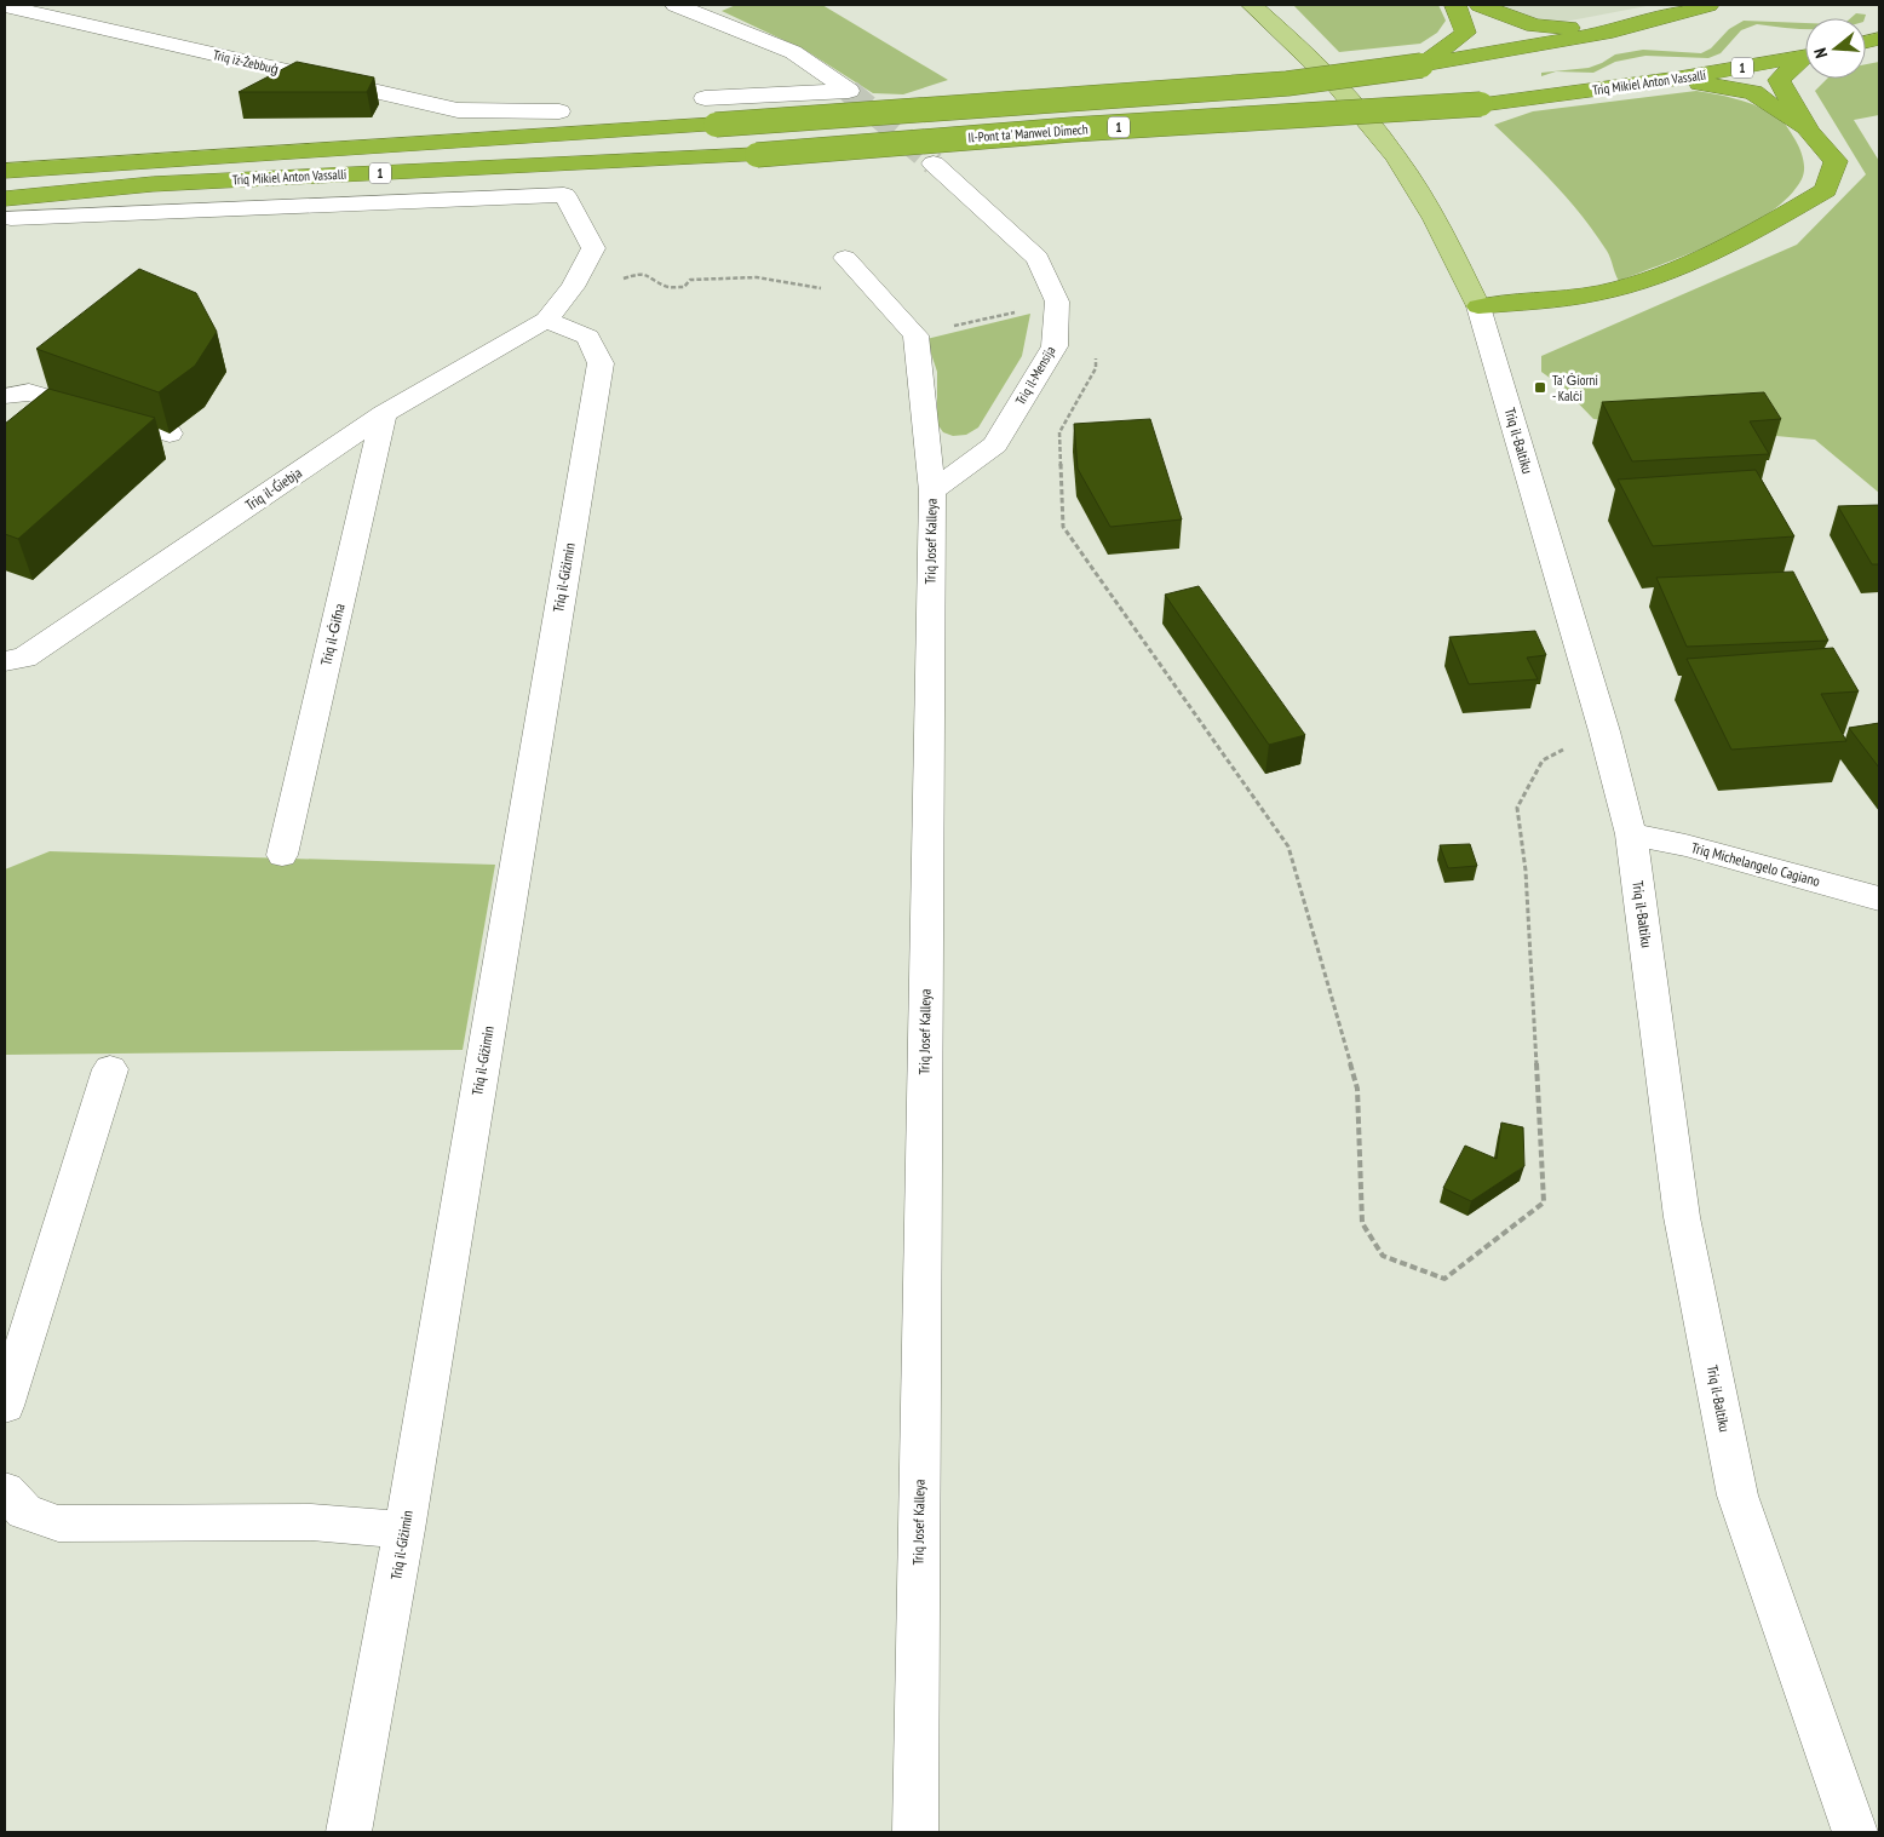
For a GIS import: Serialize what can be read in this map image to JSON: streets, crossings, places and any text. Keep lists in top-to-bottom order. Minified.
{"streets":{"highway":["1","Triq Mikiel Anton Vassalli","Il-Pont ta' Manwel Dimech"],"main road":["Triq il-Baltiku"],"street":["Triq iż-Żebbuġ","Triq il-Mensija","Triq il-Ǵiebja","Triq Josef Kalleya","Triq il-Giżimin","Triq il-Ġifna","Triq Michelangelo Cagiano"]},"crossings":[["1","Triq Mikiel Anton Vassalli"],["Triq Mikiel Anton Vassalli","Il-Pont ta' Manwel Dimech"],["Triq il-Mensija","Triq Josef Kalleya"],["Triq il-Baltiku","Triq Michelangelo Cagiano"],["Triq il-Ǵiebja","Triq il-Giżimin"],["Triq il-Ǵiebja","Triq il-Ġifna"]],"places":{"transit":["Ta' Ġiorni - Kalċi"]},"north":"left"}
